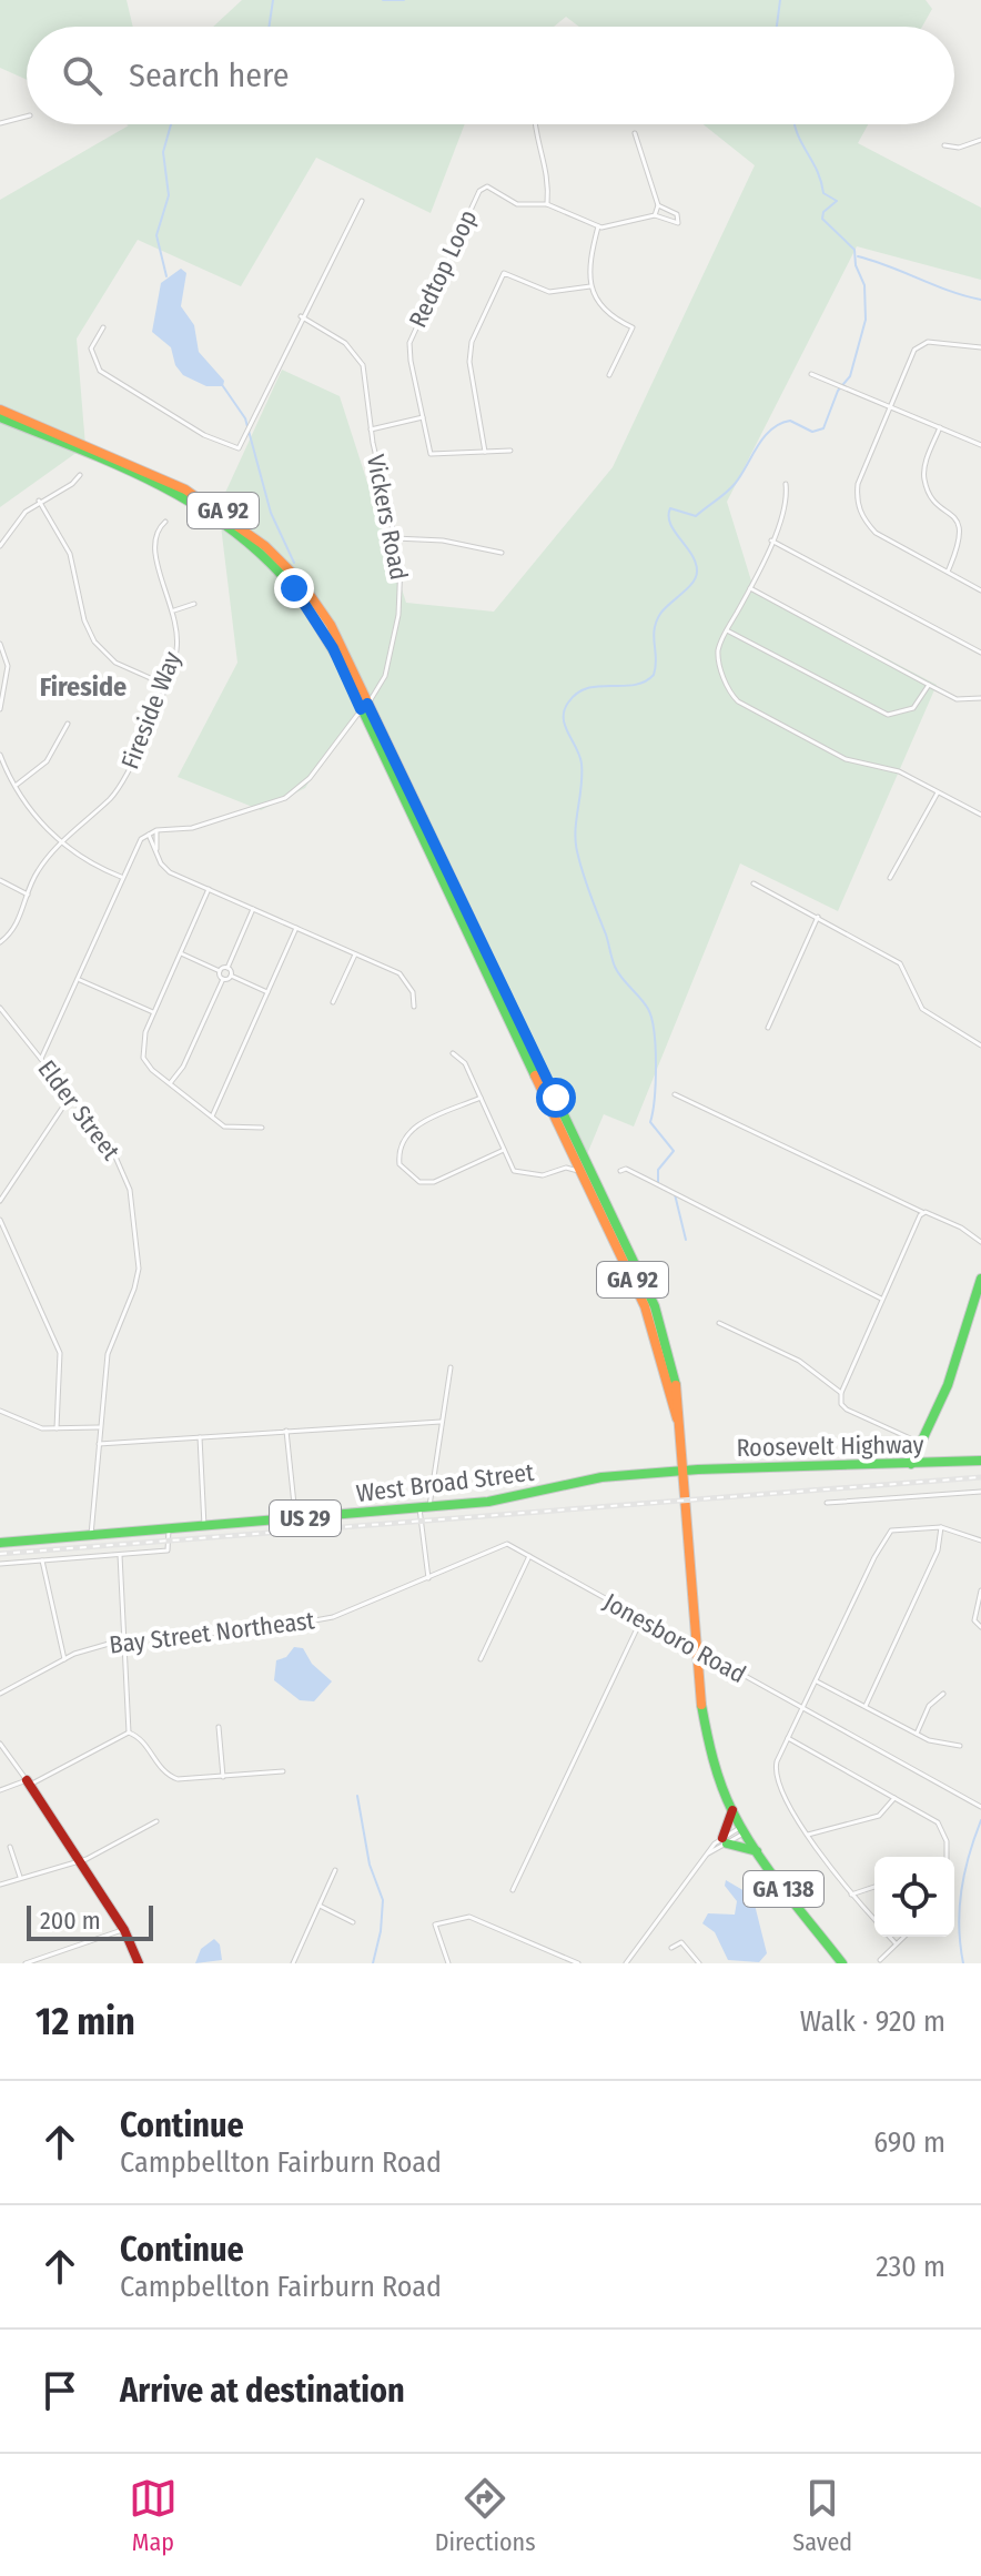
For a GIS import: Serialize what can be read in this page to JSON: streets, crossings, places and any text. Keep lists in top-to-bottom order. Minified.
{"streets":{"main road":["GA 92","Roosevelt Highway","West Broad Street","US 29","GA 138"],"street":["Redtop Loop","Vickers Road","Fireside Way","Elder Street","Bay Street Northeast","Jonesboro Road"]},"crossings":[["GA 92","Vickers Road"],["GA 92","Roosevelt Highway"],["GA 92","West Broad Street"],["GA 92","GA 138"],["Elder Street","West Broad Street"],["Roosevelt Highway","West Broad Street"],["Roosevelt Highway","GA 138"],["West Broad Street","GA 138"],["Bay Street Northeast","Jonesboro Road"],["Jonesboro Road","GA 138"]],"districts":["Fireside"],"scale_bar":"200 m","page":{"search":"Search here","scale":"200 m","heading":["12 min","Walk · 920 m"],"list":[["Continue","Campbellton Fairburn Road","690 m"],["Continue","Campbellton Fairburn Road","230 m"],"Arrive at destination"],"nav":["Map","Directions","Saved"]}}
